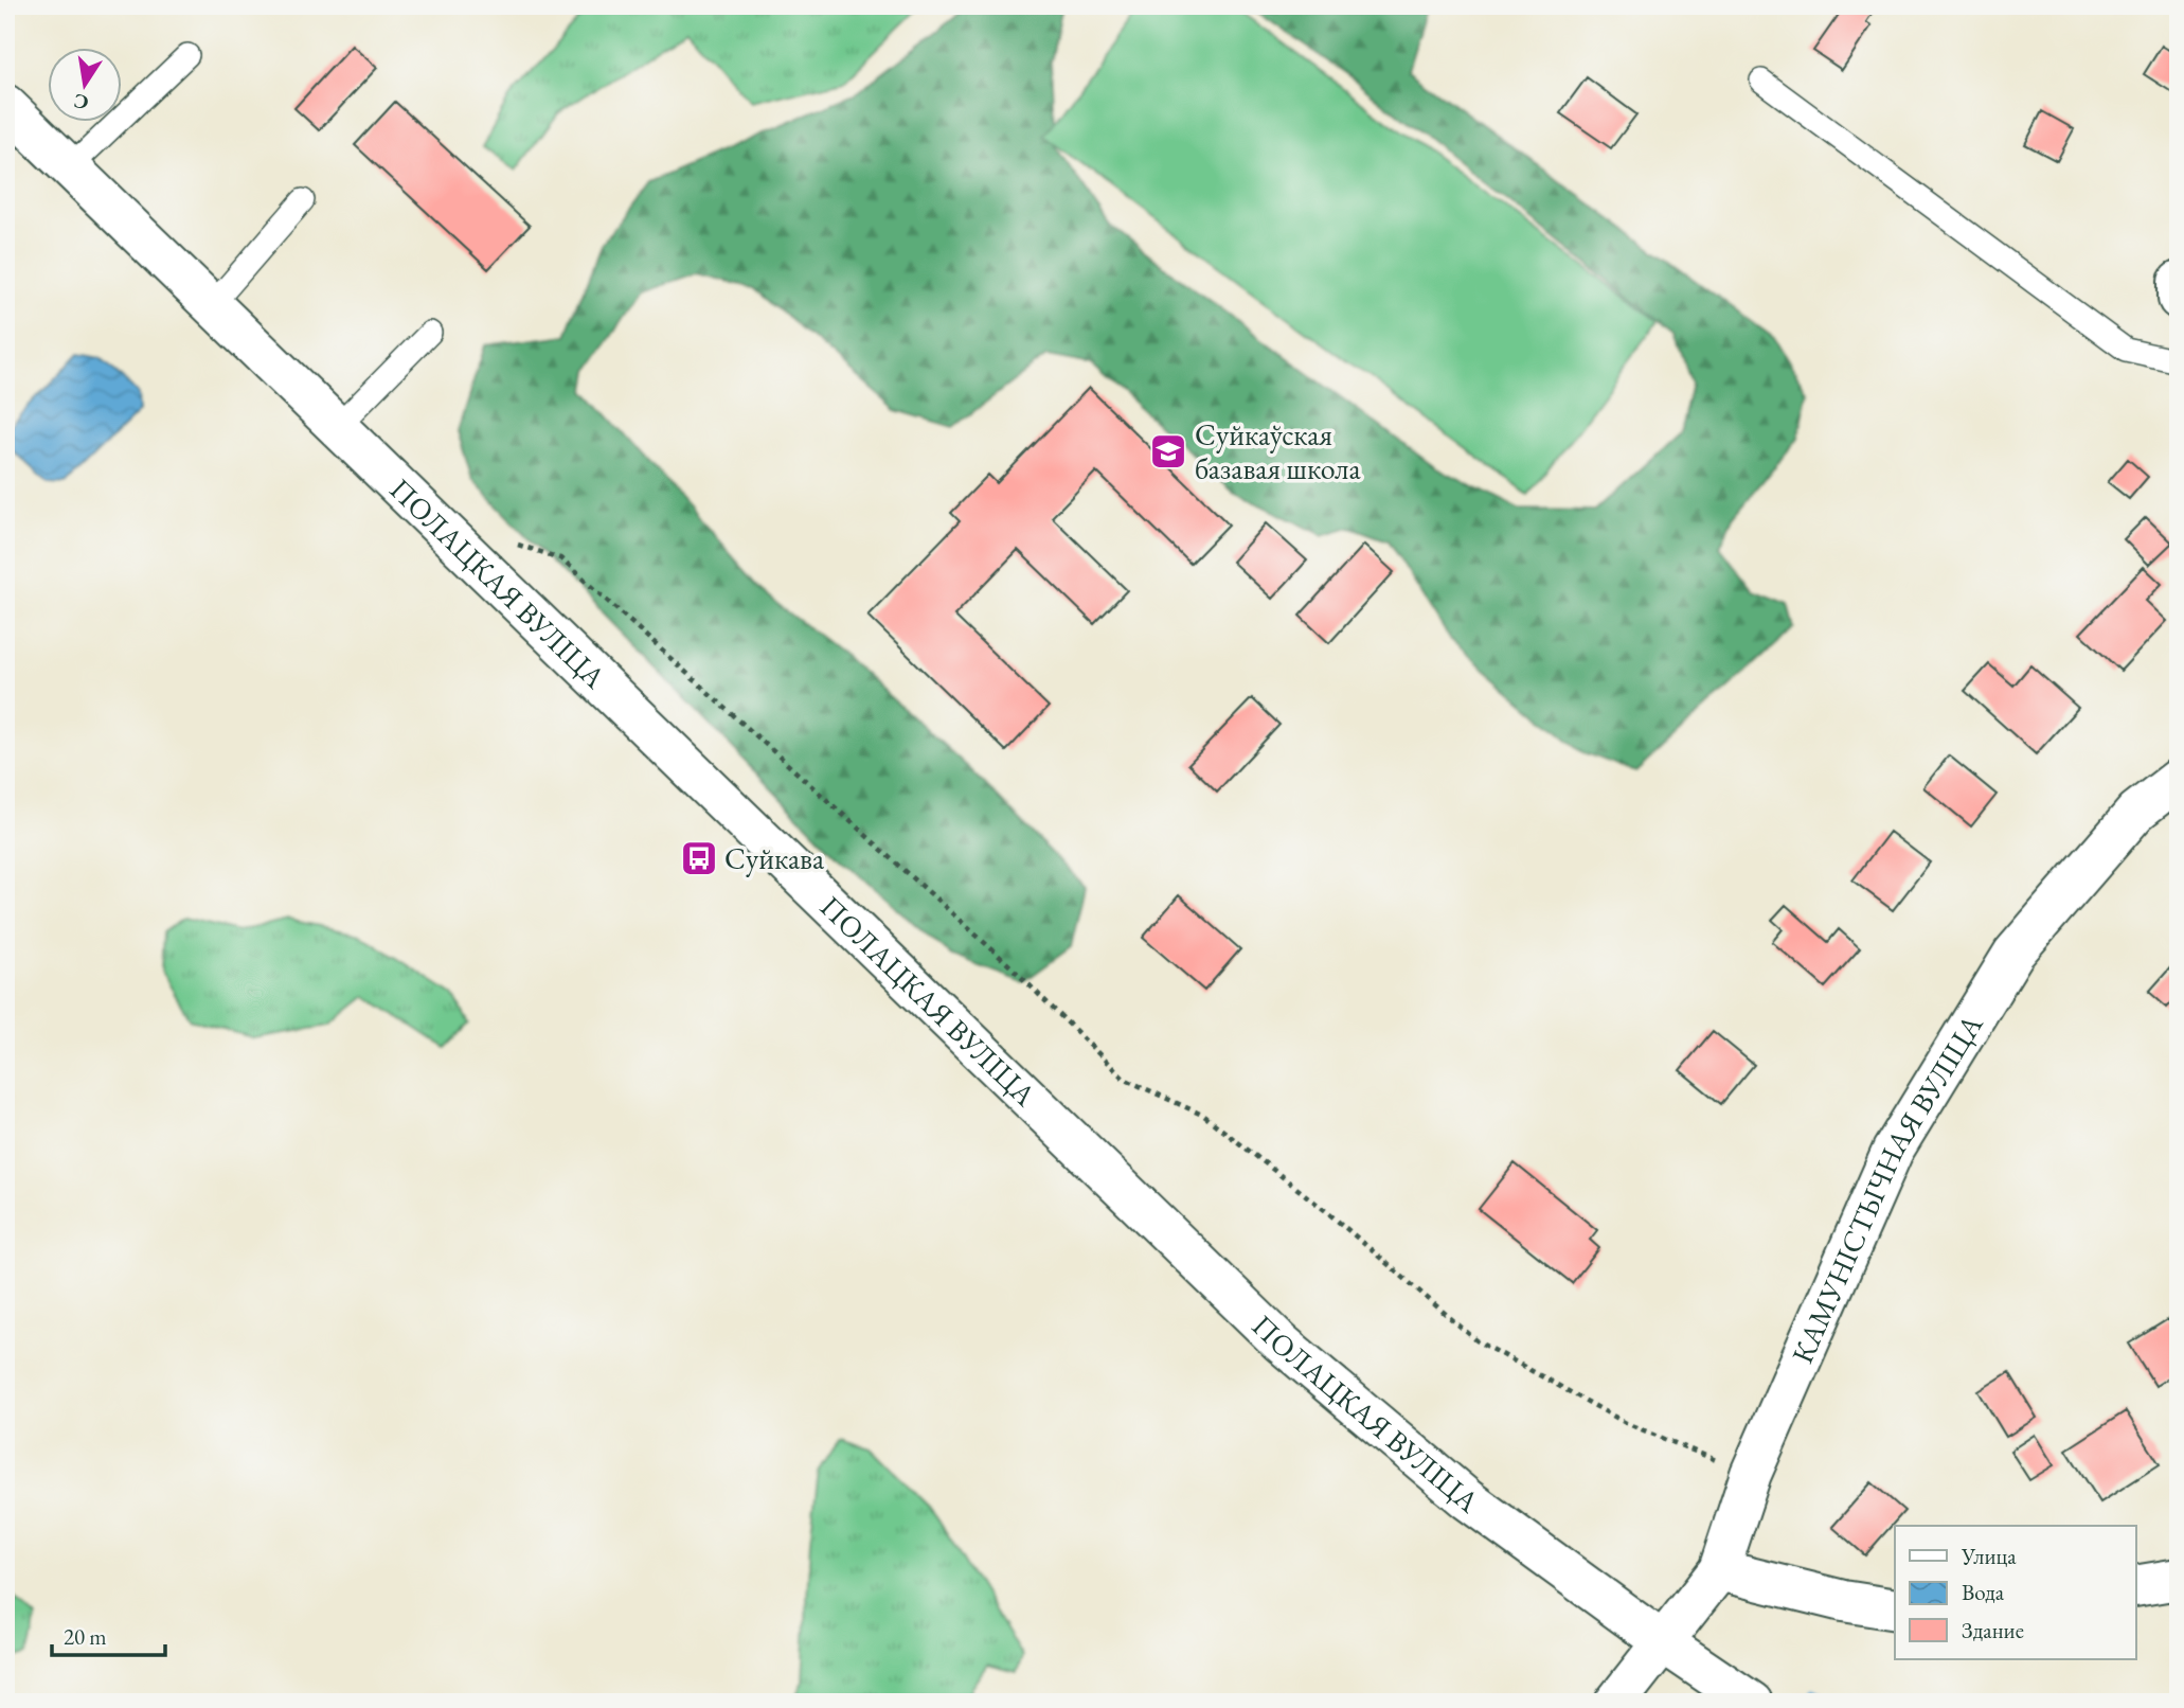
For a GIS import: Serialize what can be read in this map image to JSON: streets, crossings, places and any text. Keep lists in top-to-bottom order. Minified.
{"streets":{"main road":["ПОЛАЦКАЯ ВУЛІЦА","КАМУНІСТЫЧНАЯ ВУЛІЦА"]},"crossings":[["ПОЛАЦКАЯ ВУЛІЦА","КАМУНІСТЫЧНАЯ ВУЛІЦА"]],"places":{"school or university":["Суйкаўская базавая школа"],"bus stop":["Суйкава"]},"legend":["Улица","Вода","Здание"],"scale_bar":"20 m","north":"bottom"}
